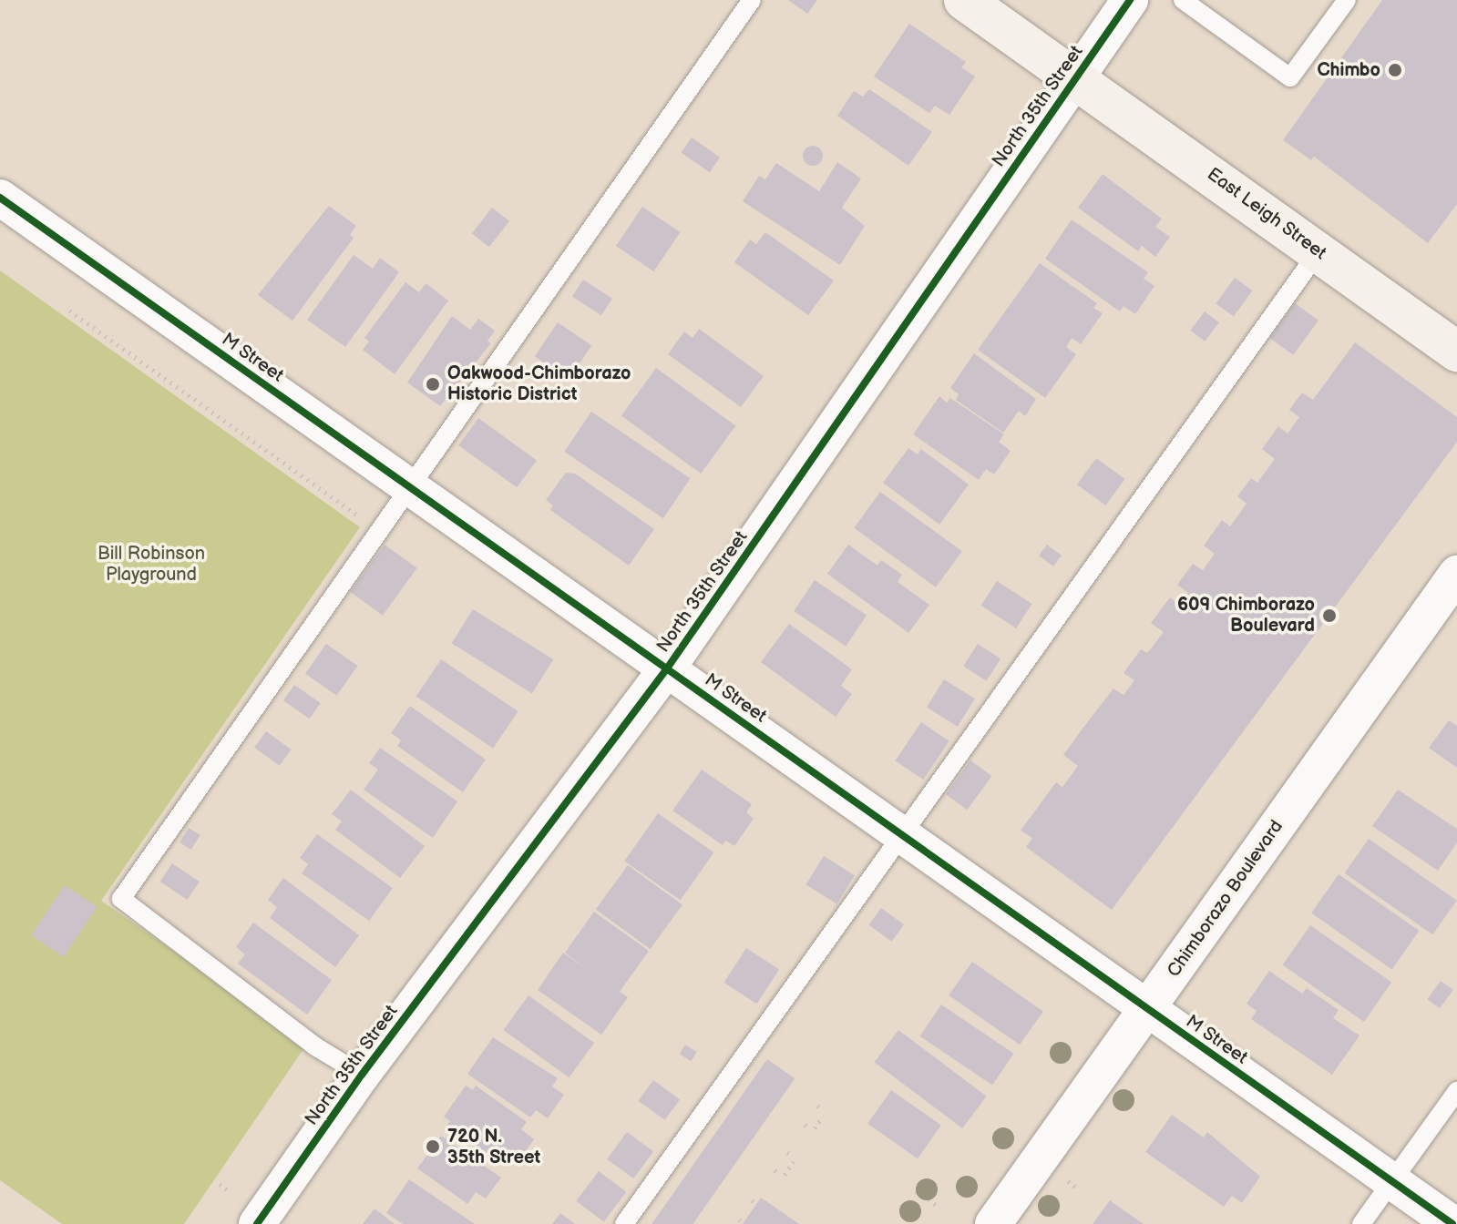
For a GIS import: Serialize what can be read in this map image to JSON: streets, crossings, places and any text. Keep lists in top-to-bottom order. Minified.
{"streets":{"street":["North 35th Street","East Leigh Street","M Street","Chimborazo Boulevard"]},"crossings":[["North 35th Street","East Leigh Street"],["North 35th Street","M Street"],["M Street","Chimborazo Boulevard"]],"parks":["Bill Robinson Playground"],"places":["Chimbo","Oakwood-Chimborazo Historic District","609 Chimborazo Boulevard","720 N. 35th Street"]}
